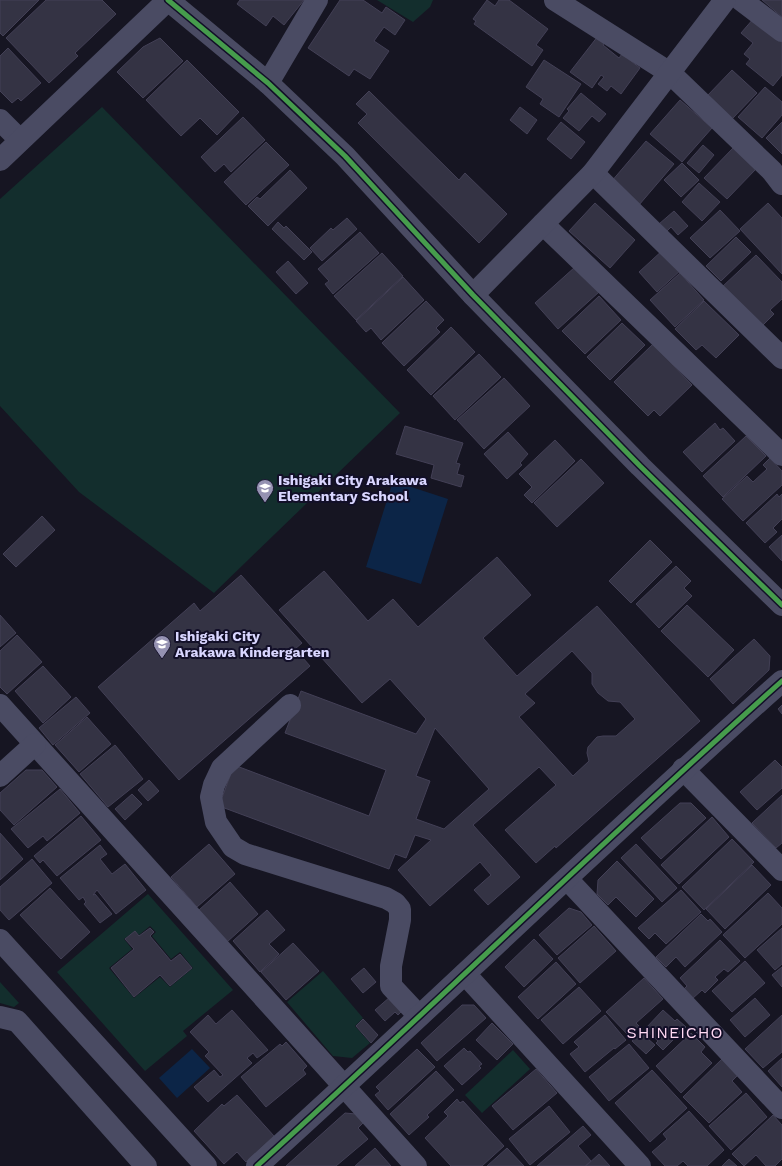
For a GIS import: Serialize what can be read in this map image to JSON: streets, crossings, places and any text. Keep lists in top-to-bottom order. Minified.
{"districts":["SHINEICHO"],"places":{"school or university":["Ishigaki City Arakawa Elementary School","Ishigaki City Arakawa Kindergarten"]}}
